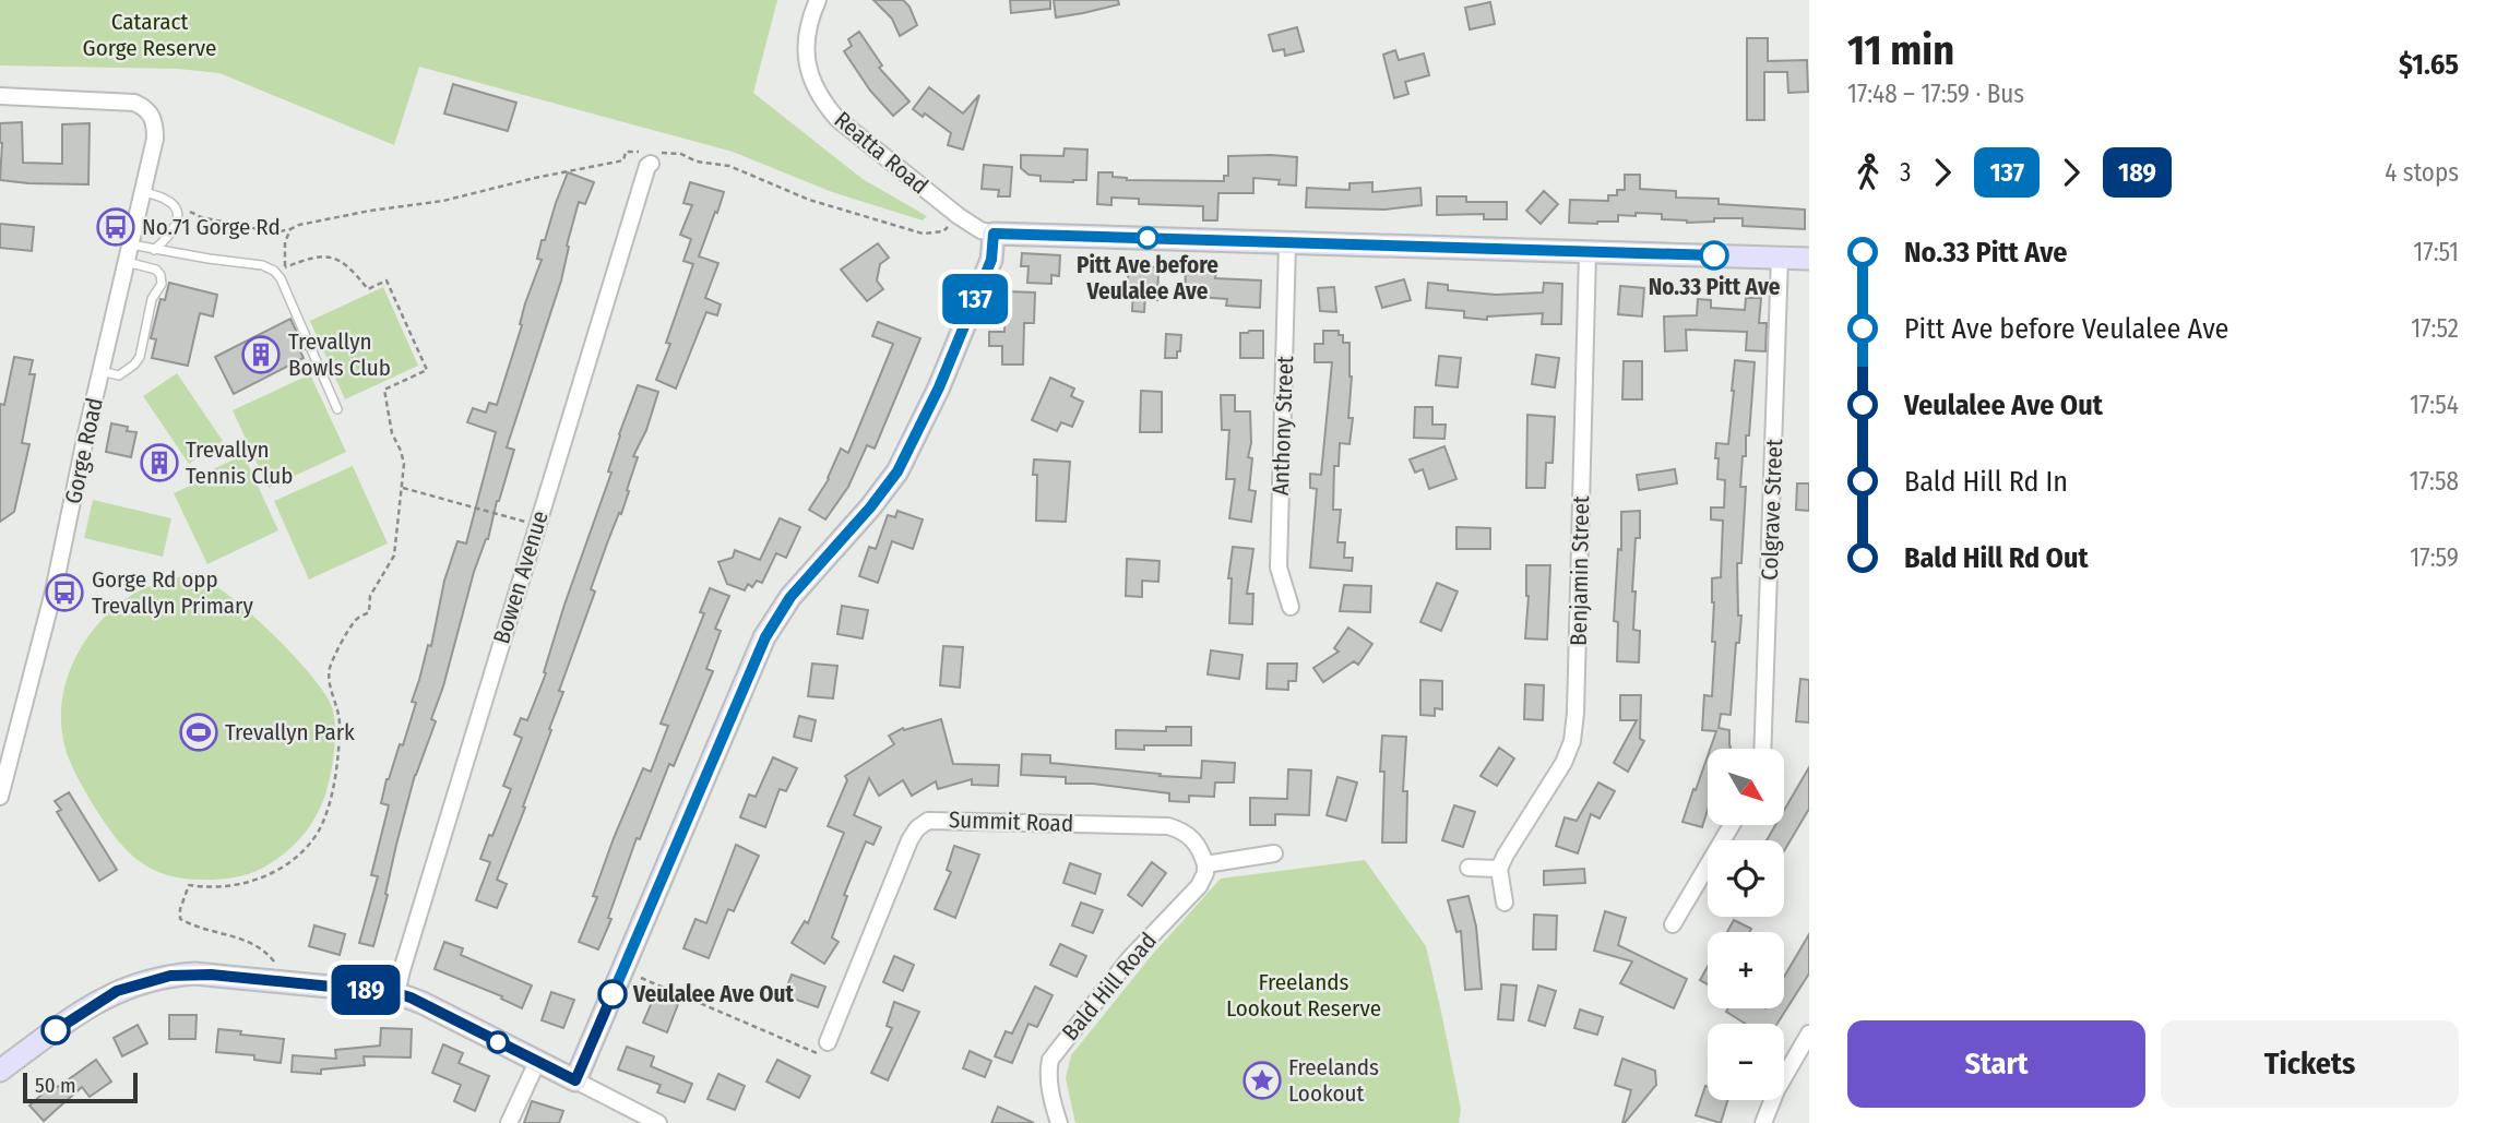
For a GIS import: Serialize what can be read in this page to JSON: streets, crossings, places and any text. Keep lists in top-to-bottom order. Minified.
{"streets":{"street":["Reatta Road","Anthony Street","Gorge Road","Colgrave Street","Benjamin Street","Bowen Avenue","Summit Road","Bald Hill Road"]},"crossings":[["Summit Road","Bald Hill Road"]],"parks":["Cataract Gorge Reserve","Freelands Lookout Reserve"],"places":{"bus stop":["No.71 Gorge Rd","Gorge Rd opp Trevallyn Primary"],"other":["Pitt Ave before Veulalee Ave","No.33 Pitt Ave","Veulalee Ave Out"],"building":["Trevallyn Bowls Club","Trevallyn Tennis Club"],"sports":["Trevallyn Park"],"place":["Freelands Lookout"]},"lines":["bus line 137","bus line 189"],"scale_bar":"50 m","north":"bottom right","page":{"on_map":["137","189"],"heading":["11 min","17:48 – 17:59 · Bus","$1.65"],"legs":["3","137","189","4 stops"],"list":[{"name":"No.33 Pitt Ave","value":"17:51"},{"name":"Pitt Ave before Veulalee Ave","value":"17:52"},{"name":"Veulalee Ave Out","value":"17:54"},{"name":"Bald Hill Rd In","value":"17:58"},{"name":"Bald Hill Rd Out","value":"17:59"}],"map_buttons":["+","−"],"buttons":["Start","Tickets"],"scale":"50 m"}}
